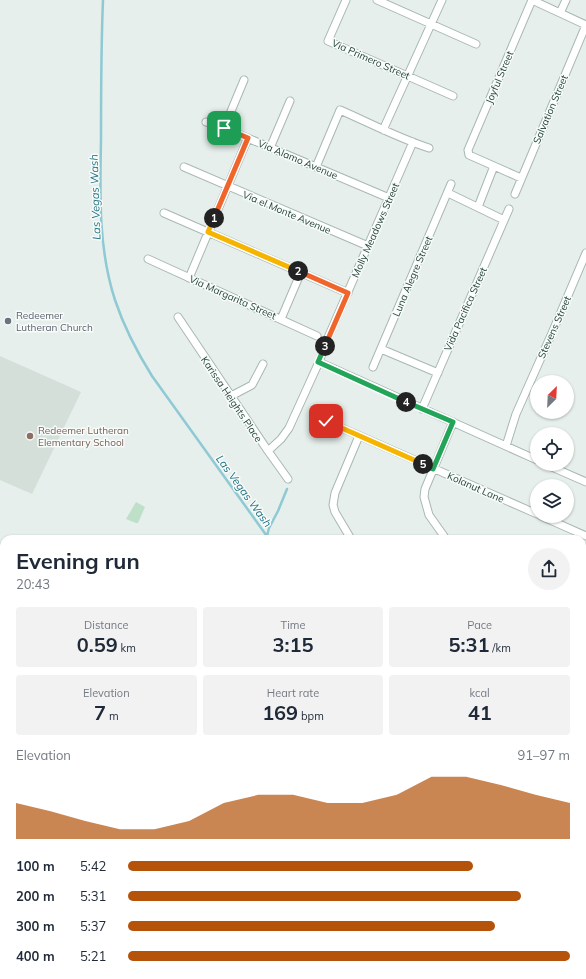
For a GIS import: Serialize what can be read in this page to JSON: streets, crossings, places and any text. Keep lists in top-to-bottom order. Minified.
{"streets":{"street":["Via Primero Street","Joyful Street","Salvation Street","Via Alamo Avenue","Via el Monte Avenue","Molly Meadows Street","Luna Alegre Street","Via Margarita Street","Vida Pacifica Street","Stevens Street","Karissa Heights Place","Kolanut Lane"]},"crossings":[["Via Alamo Avenue","Molly Meadows Street"],["Via el Monte Avenue","Molly Meadows Street"],["Molly Meadows Street","Karissa Heights Place"]],"water":["Las Vegas Wash"],"places":["Redeemer Lutheran Church","Redeemer Lutheran Elementary School"],"north":"top right","page":{"pins":["1","2","3","4","5"],"heading":["Evening run","20:43"],"stats":[["Distance","0.59 km"],["Time","3:15"],["Pace","5:31 /km"],["Elevation","7 m"],["Heart rate","169 bpm"],["kcal","41"]],"chart":["Elevation","91–97 m"],"list":[{"name":"100 m","note":"5:42"},{"name":"200 m","note":"5:31"},{"name":"300 m","note":"5:37"},{"name":"400 m","note":"5:21"}]}}
